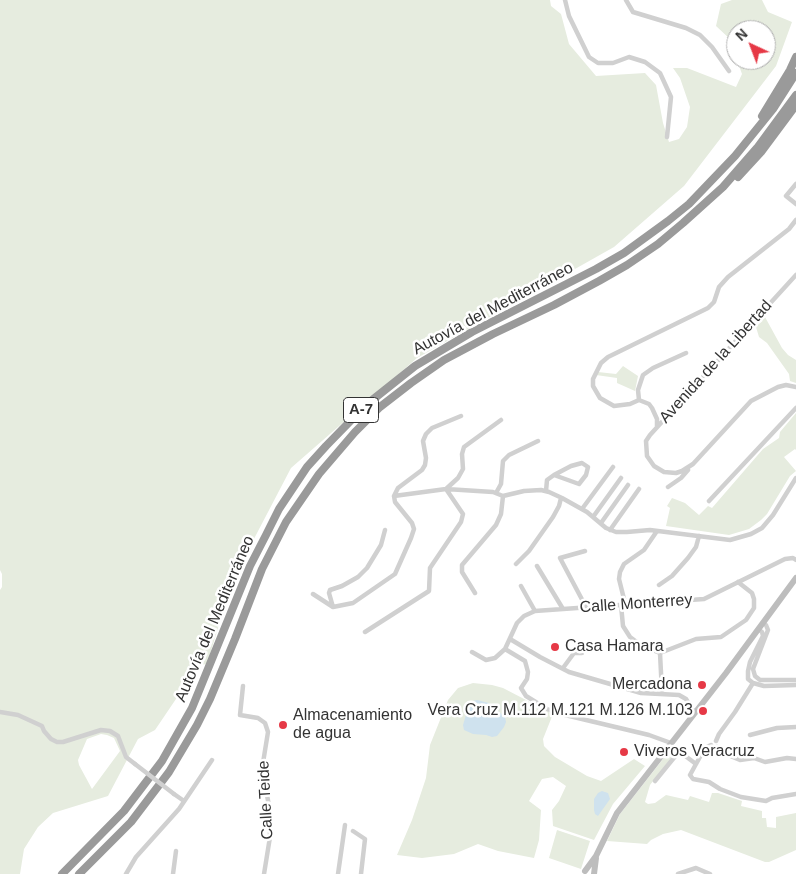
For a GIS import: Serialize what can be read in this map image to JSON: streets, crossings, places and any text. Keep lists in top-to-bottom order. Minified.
{"streets":{"highway":["Autovía del Mediterráneo","A-7"],"street":["Avenida de la Libertad","Calle Monterrey","Calle Teide"]},"places":["Casa Hamara","Mercadona","Vera Cruz M.112 M.121 M.126 M.103","Almacenamiento de agua","Viveros Veracruz"],"north":"top left"}
